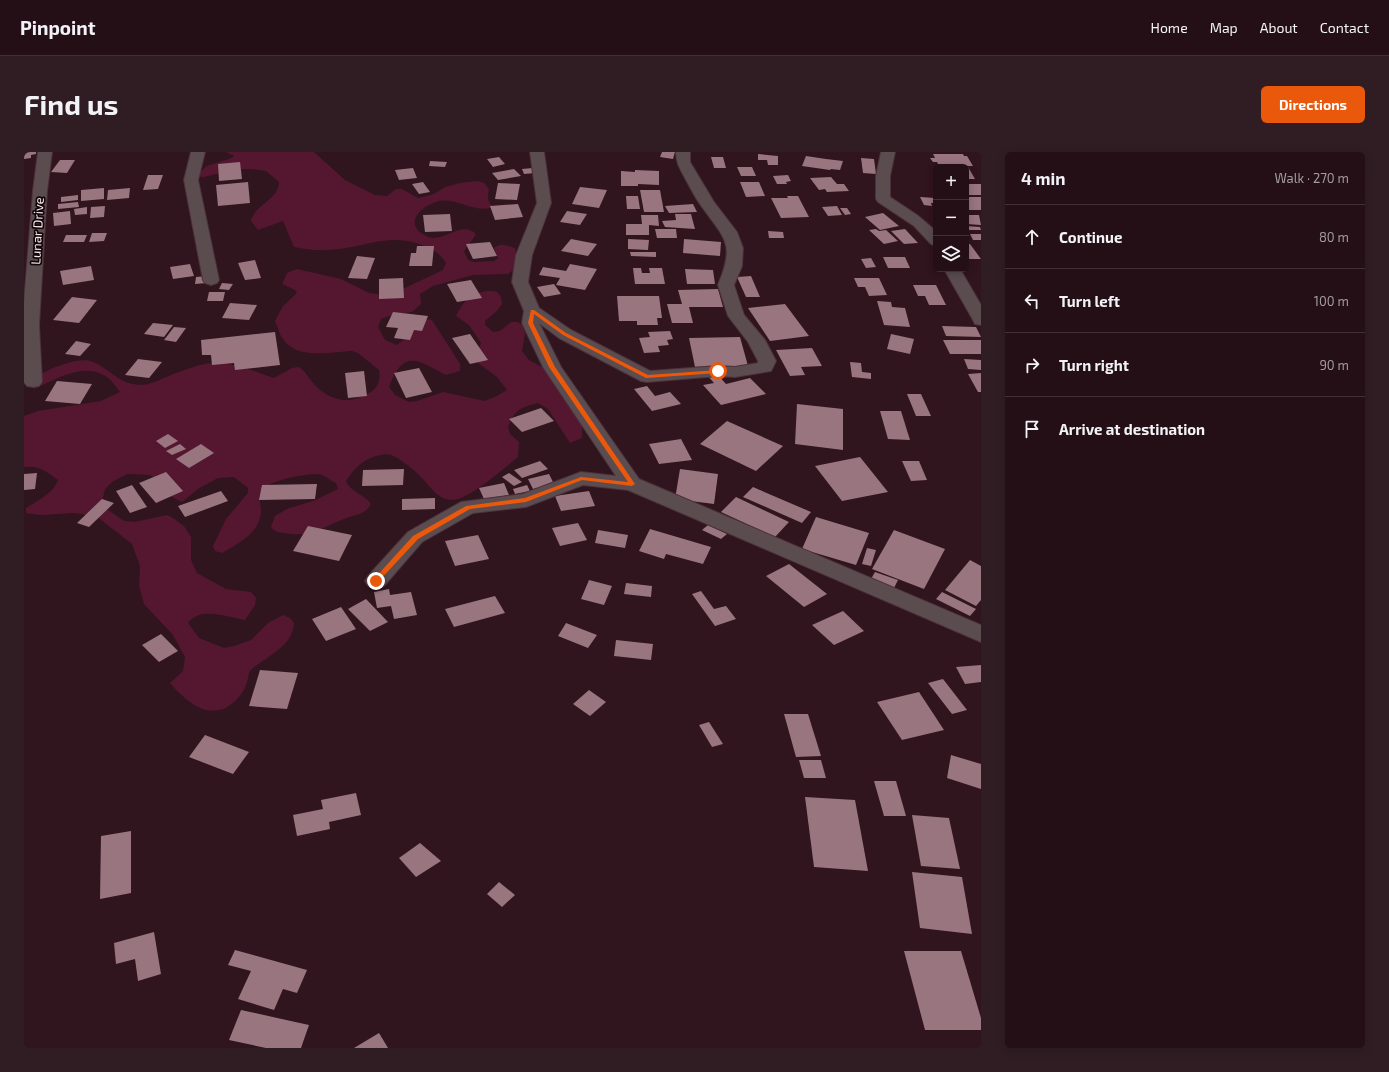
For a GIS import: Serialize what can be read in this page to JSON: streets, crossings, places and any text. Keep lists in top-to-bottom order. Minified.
{"streets":{"street":["Lunar Drive"]},"page":{"header":"Pinpoint","nav":["Home","Map","About","Contact"],"buttons":"Directions","title":"Find us","heading":["4 min","Walk · 270 m"],"map_buttons":["+","−"],"list":[["Continue","80 m"],["Turn left","100 m"],["Turn right","90 m"],"Arrive at destination"]}}
